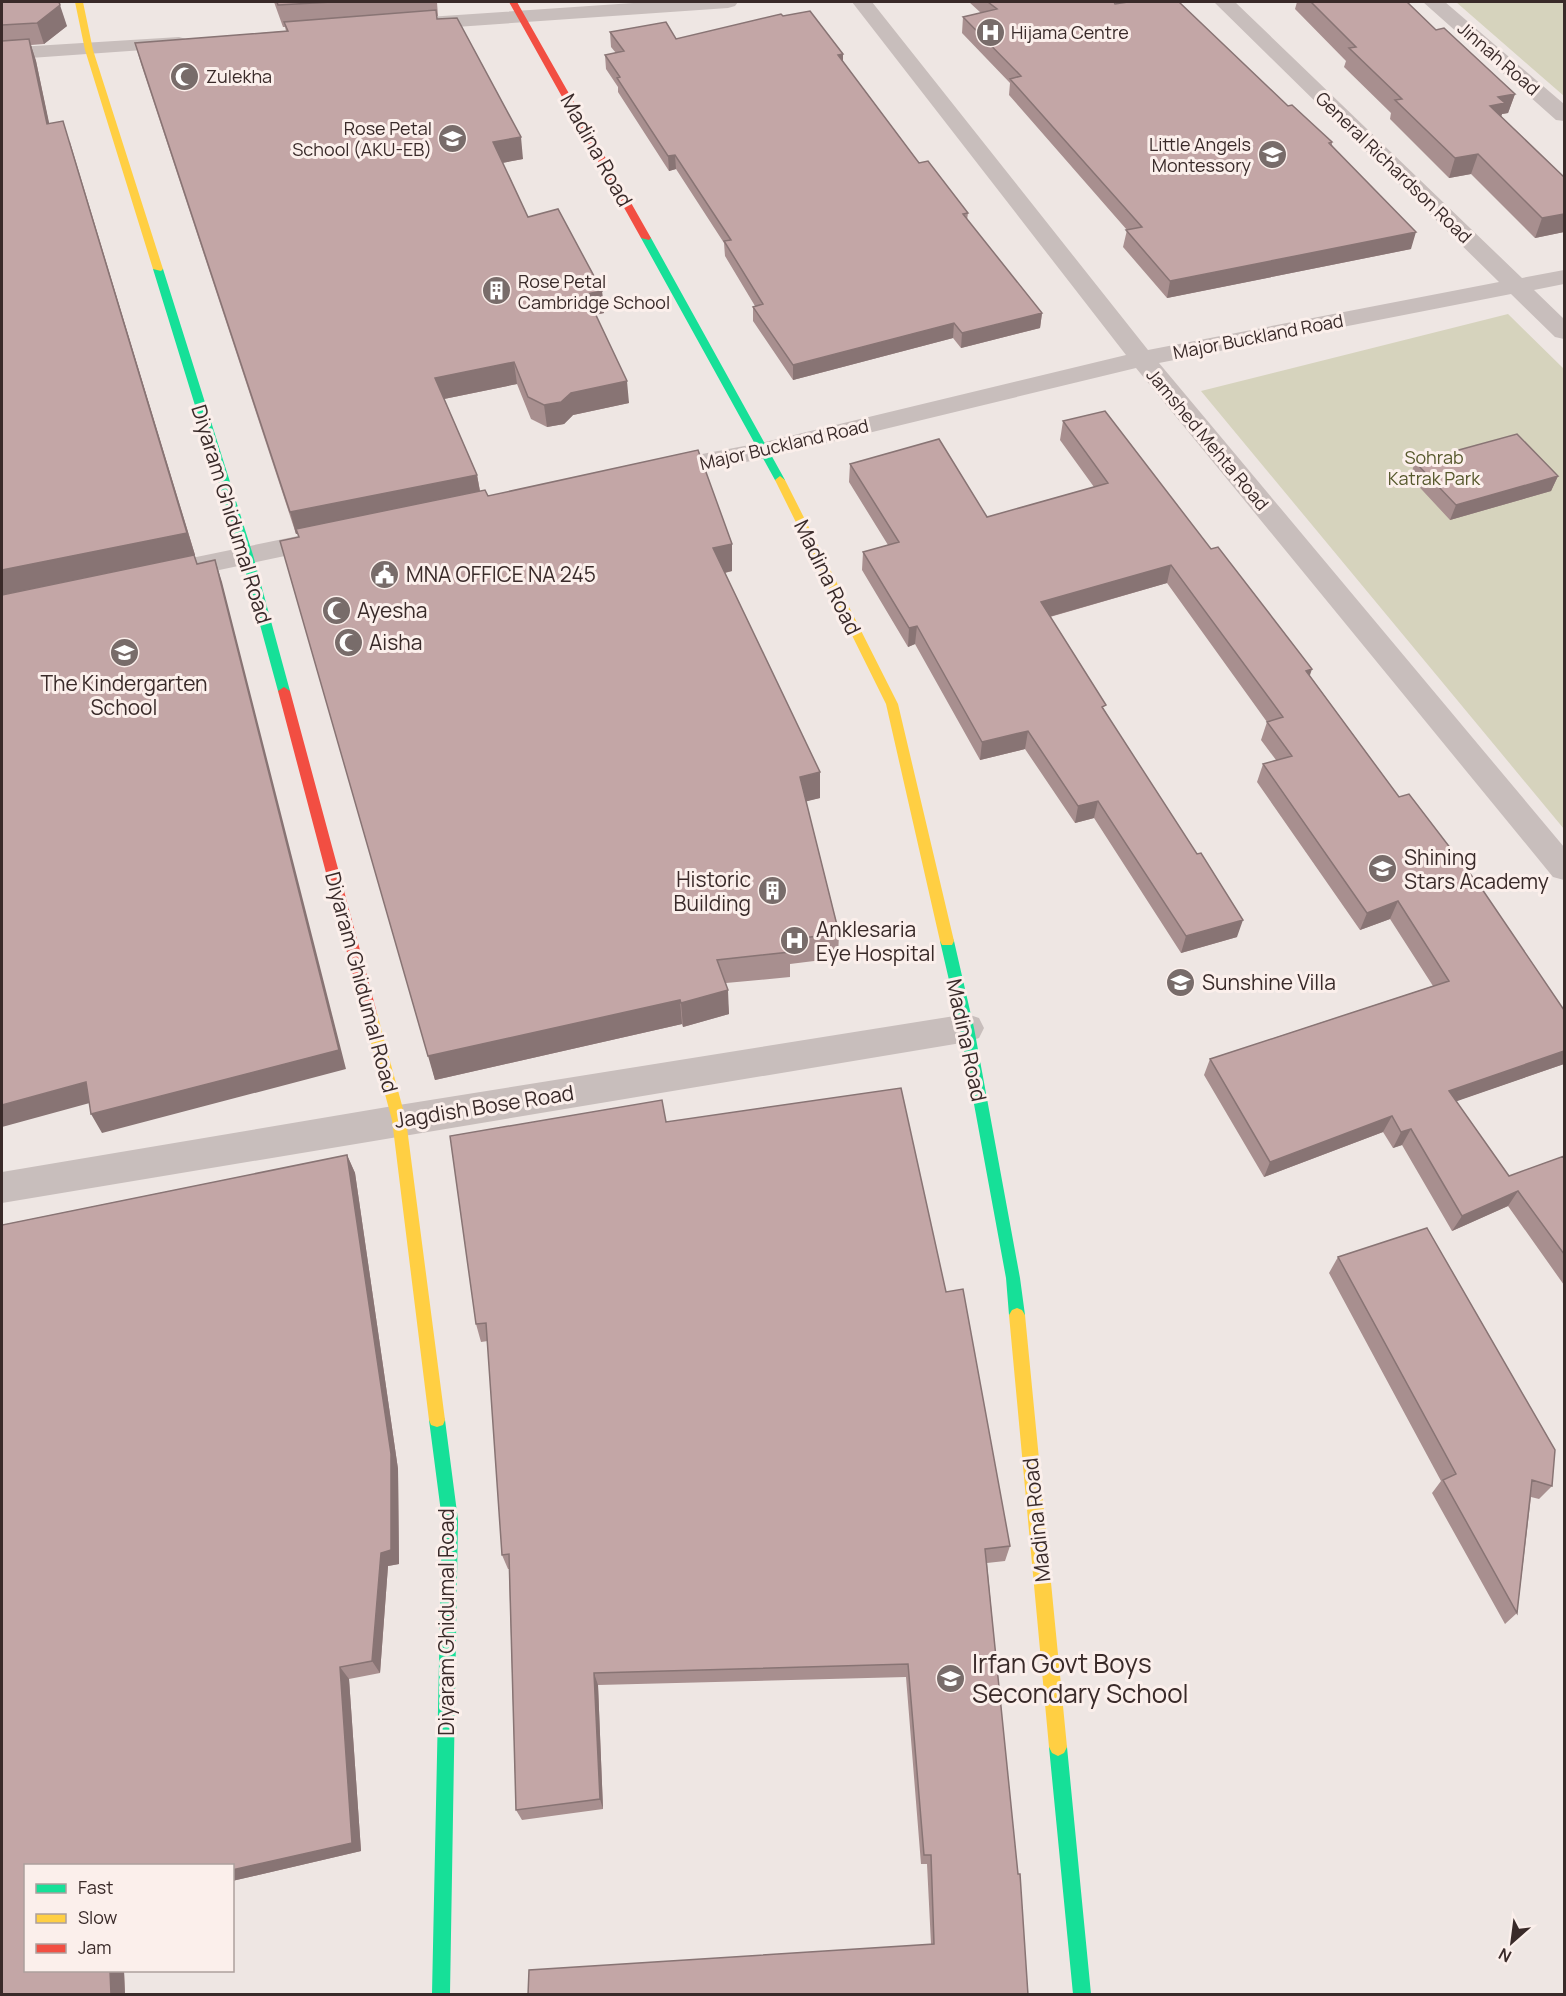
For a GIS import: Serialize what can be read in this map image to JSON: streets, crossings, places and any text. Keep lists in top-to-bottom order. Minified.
{"streets":{"street":["Jinnah Road","Madina Road","General Richardson Road","Major Buckland Road","Jamshed Mehta Road","Diyaram Ghidumal Road","Jagdish Bose Road"]},"crossings":[["Madina Road","Major Buckland Road"],["Madina Road","Jagdish Bose Road"],["General Richardson Road","Major Buckland Road"],["Major Buckland Road","Jamshed Mehta Road"],["Diyaram Ghidumal Road","Jagdish Bose Road"]],"parks":["Sohrab Katrak Park"],"places":{"hospital":["Hijama Centre","Anklesaria Eye Hospital"],"mosque":["Zulekha","Ayesha","Aisha"],"school or university":["Rose Petal School (AKU-EB)","Little Angels Montessory","The Kindergarten School","Shining Stars Academy","Sunshine Villa","Irfan Govt Boys Secondary School"],"building":["Rose Petal Cambridge School","Historic Building"],"public building":["MNA OFFICE NA 245"]},"legend":["Fast","Slow","Jam"],"north":"bottom left"}
